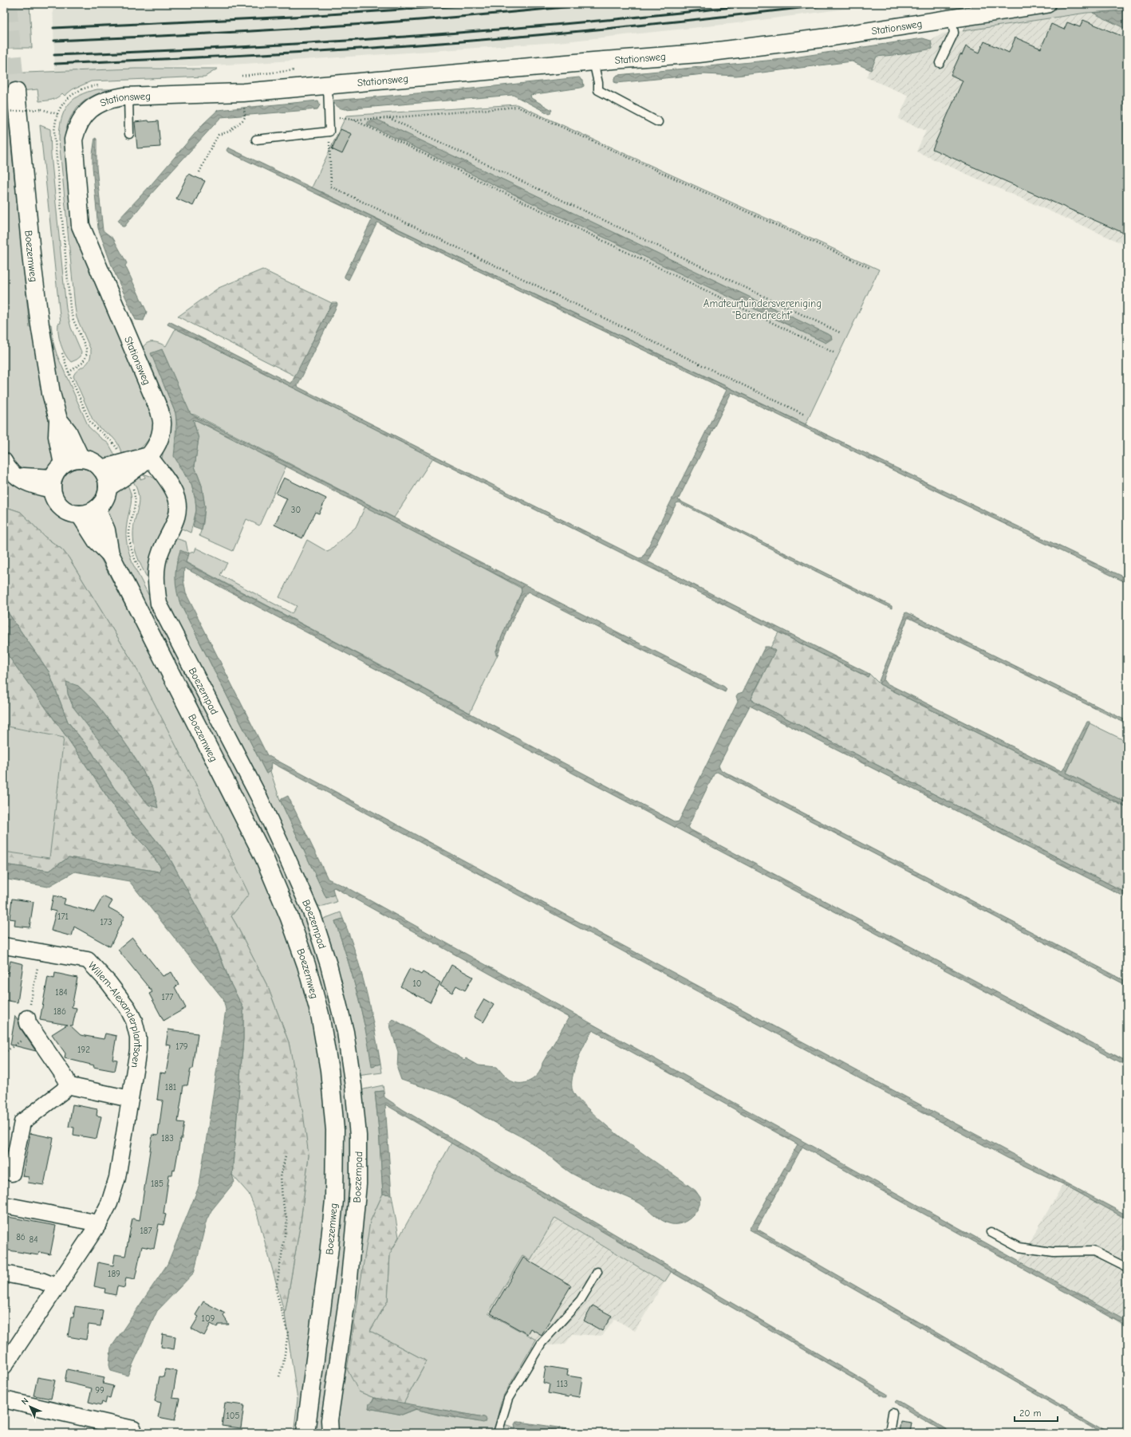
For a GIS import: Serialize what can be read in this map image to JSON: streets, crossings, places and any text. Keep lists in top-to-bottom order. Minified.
{"streets":{"main road":["Stationsweg","Boezemweg"],"street":["Boezempad","Willem-Alexanderplantsoen"]},"crossings":[["Stationsweg","Boezemweg"],["Stationsweg","Boezempad"]],"parks":["Amateurtuindersvereniging \"Barendrecht\""],"house_numbers":["30","171","173","10","184","177","186","179","192","181","183","185","187","86","84","189","109","113","99","105"],"scale_bar":"20 m","north":"top left"}
